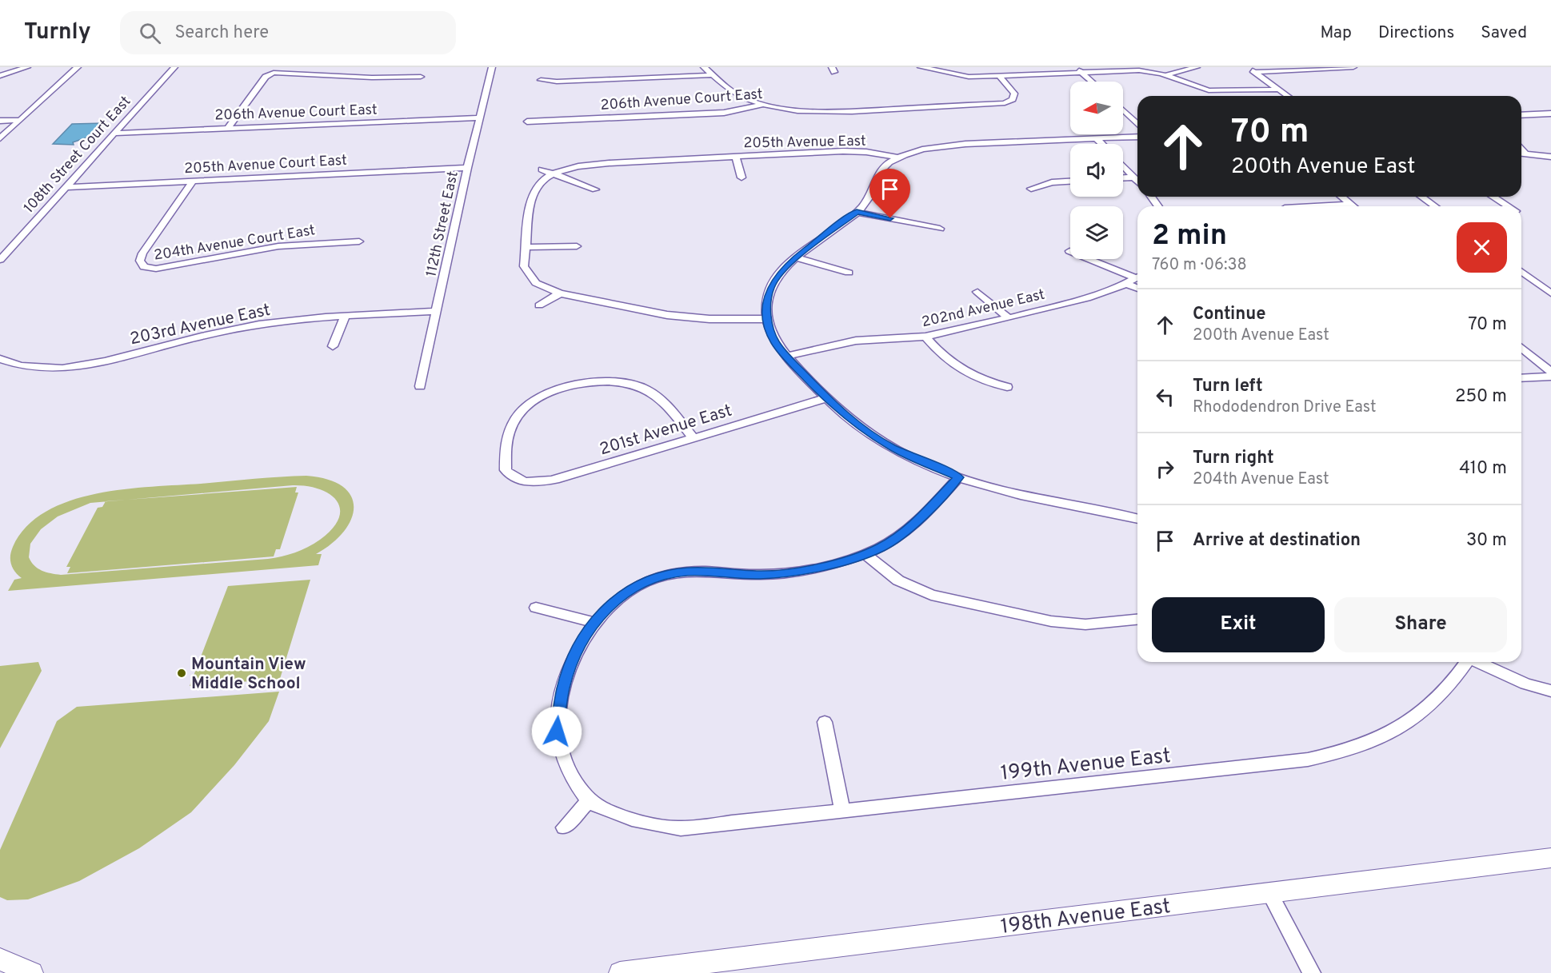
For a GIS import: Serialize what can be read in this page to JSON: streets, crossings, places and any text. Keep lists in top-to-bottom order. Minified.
{"streets":{"main road":["198th Avenue East"],"street":["206th Avenue Court East","205th Avenue East","108th Street Court East","205th Avenue Court East","112th Street East","204th Avenue Court East","202nd Avenue East","203rd Avenue East","201st Avenue East","199th Avenue East"]},"crossings":[["206th Avenue Court East","108th Street Court East"],["206th Avenue Court East","112th Street East"],["108th Street Court East","205th Avenue Court East"],["205th Avenue Court East","112th Street East"],["205th Avenue Court East","204th Avenue Court East"],["112th Street East","203rd Avenue East"]],"places":["Mountain View Middle School"],"north":"left","page":{"header":"Turnly","search":"Search here","nav":["Map","Directions","Saved"],"turn":["70 m","200th Avenue East"],"heading":["2 min","760 m · 06:38"],"list":[{"name":"Continue","note":"200th Avenue East","value":"70 m"},{"name":"Turn left","note":"Rhododendron Drive East","value":"250 m"},{"name":"Turn right","note":"204th Avenue East","value":"410 m"},{"name":"Arrive at destination","value":"30 m"}],"buttons":["Exit","Share"]}}
